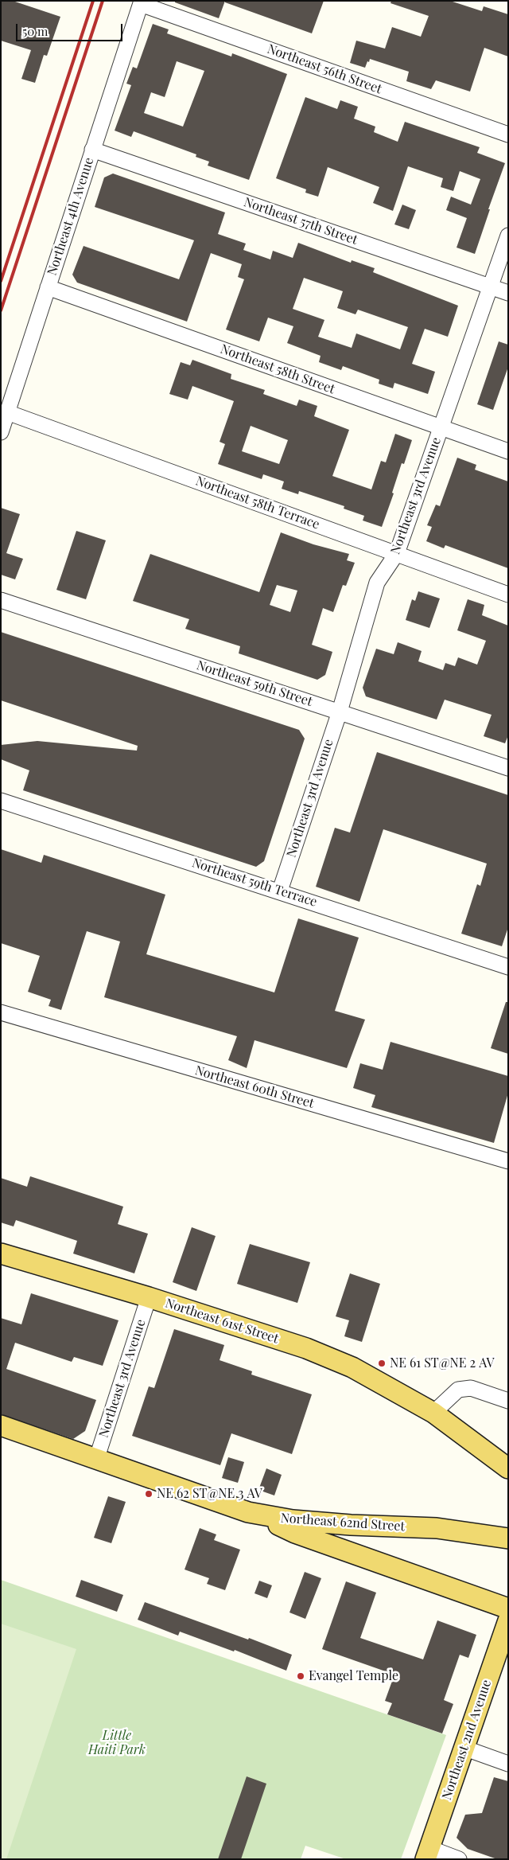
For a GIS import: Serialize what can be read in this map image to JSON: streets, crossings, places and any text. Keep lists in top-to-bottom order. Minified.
{"streets":{"main road":["Northeast 61st Street","Northeast 62nd Street","Northeast 2nd Avenue"],"street":["Northeast 56th Street","Northeast 4th Avenue","Northeast 57th Street","Northeast 58th Street","Northeast 3rd Avenue","Northeast 58th Terrace","Northeast 59th Street","Northeast 59th Terrace","Northeast 60th Street"]},"crossings":[["Northeast 56th Street","Northeast 4th Avenue"],["Northeast 4th Avenue","Northeast 57th Street"],["Northeast 4th Avenue","Northeast 58th Street"],["Northeast 4th Avenue","Northeast 58th Terrace"],["Northeast 57th Street","Northeast 3rd Avenue"],["Northeast 58th Street","Northeast 3rd Avenue"],["Northeast 3rd Avenue","Northeast 58th Terrace"],["Northeast 3rd Avenue","Northeast 59th Street"],["Northeast 3rd Avenue","Northeast 59th Terrace"],["Northeast 3rd Avenue","Northeast 61st Street"],["Northeast 3rd Avenue","Northeast 62nd Street"]],"parks":["Little Haiti Park"],"places":["NE 61 ST@NE 2 AV","NE 62 ST@NE 3 AV","Evangel Temple"],"scale_bar":"50 m"}
